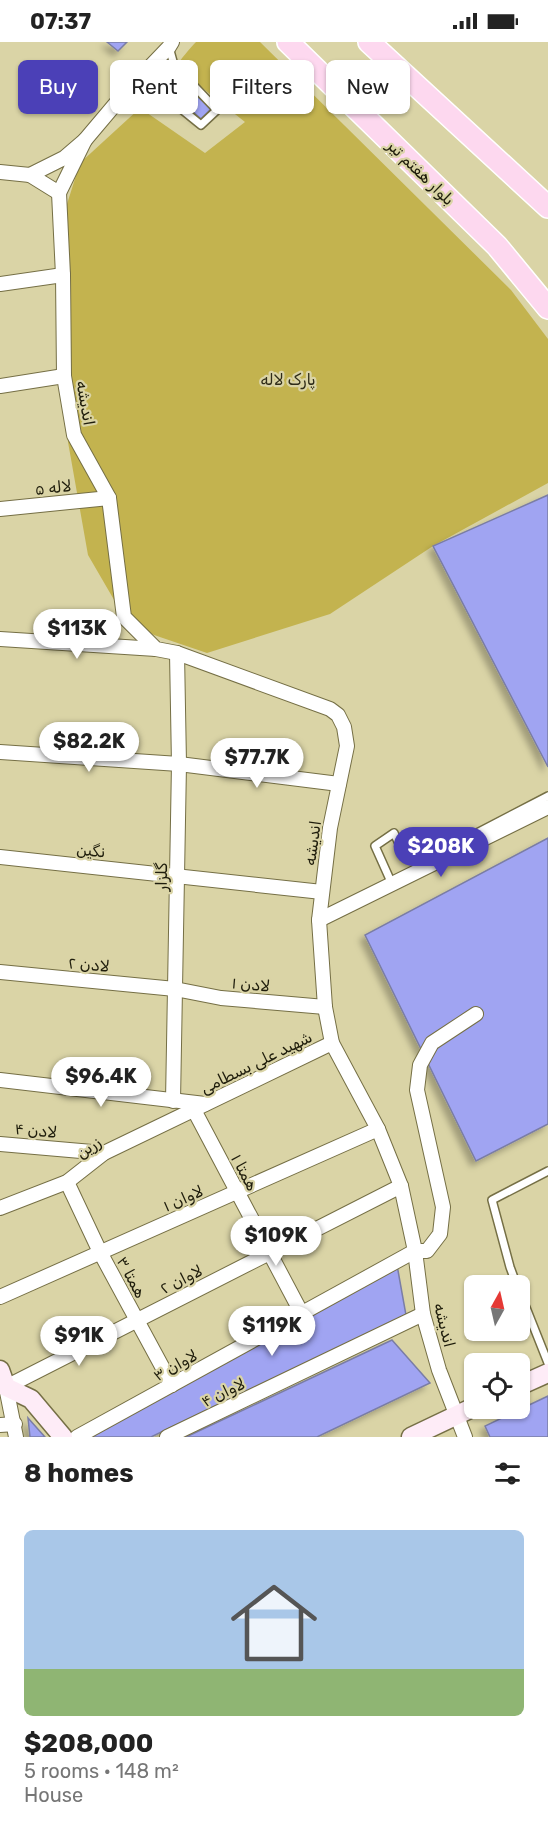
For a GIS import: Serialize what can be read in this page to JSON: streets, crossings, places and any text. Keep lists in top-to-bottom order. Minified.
{"streets":{"main road":["بلوار هفتم تیر"],"street":["اندیشه","لاله ۵","نگین","گلزار","لادن ۲","لادن ۱","شهید علی بسطامی","لادن ۴","زرین","همتا ۱","لاوان ۱","همتا ۳","لاوان ۲","لاوان ۳","لاوان ۴"]},"crossings":[["اندیشه","لاله ۵"],["اندیشه","نگین"],["اندیشه","گلزار"],["اندیشه","لادن ۱"],["اندیشه","شهید علی بسطامی"],["اندیشه","لاوان ۱"],["اندیشه","لاوان ۲"],["اندیشه","لاوان ۳"],["اندیشه","لاوان ۴"],["نگین","گلزار"],["گلزار","لادن ۲"],["گلزار","لادن ۱"],["لادن ۲","لادن ۱"],["شهید علی بسطامی","زرین"],["شهید علی بسطامی","همتا ۱"],["لادن ۴","زرین"],["زرین","همتا ۱"],["زرین","همتا ۳"],["همتا ۱","لاوان ۱"],["همتا ۱","لاوان ۲"],["همتا ۱","لاوان ۳"],["لاوان ۱","همتا ۳"],["همتا ۳","لاوان ۲"],["همتا ۳","لاوان ۳"]],"parks":["پارک لاله"],"north":"top","page":{"status":"07:37","chip":["Buy","Rent","Filters","New"],"price":["$113K","$82.2K","$77.7K","$208K","$96.4K","$109K","$119K","$91K"],"heading":"8 homes","list":[{"name":"$208,000","note":"5 rooms · 148 m² · House"}]}}
